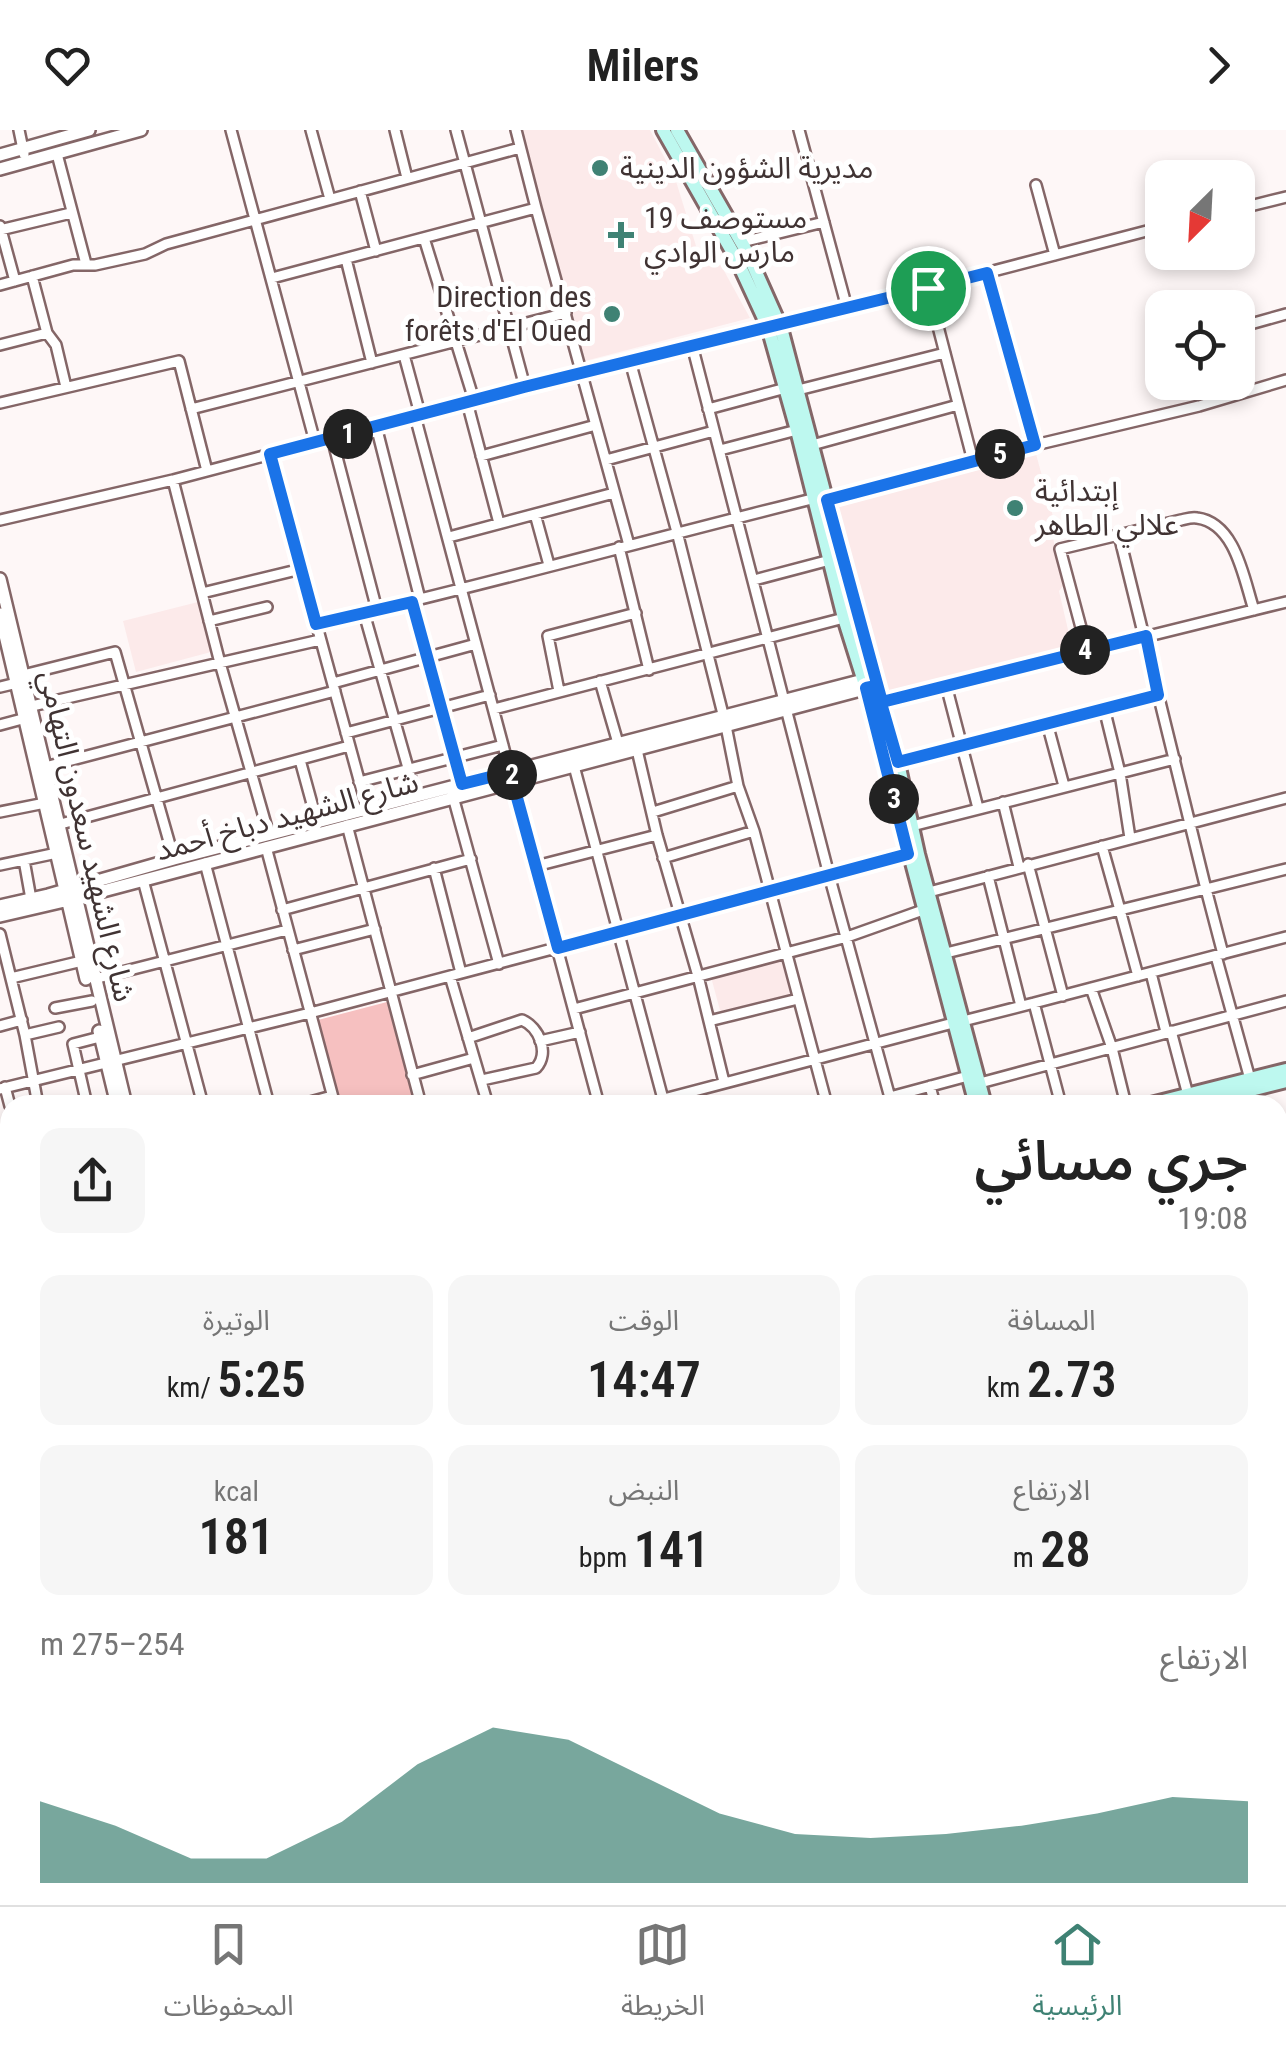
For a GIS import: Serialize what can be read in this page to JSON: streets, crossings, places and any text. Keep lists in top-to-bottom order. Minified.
{"streets":{"street":["شارع الشهيد دباخ أحمد","شارع الشهيد سعدون التهامي"]},"crossings":[["شارع الشهيد دباخ أحمد","شارع الشهيد سعدون التهامي"]],"places":{"other":["مديرية الشؤون الدينية","Direction des forêts d'El Oued","إبتدائية علالي الطاهر"],"health":["مستوصف 19 مارس الوادي"]},"north":"bottom left","page":{"header":"Milers","pins":["1","5","4","2","3"],"heading":["جري مسائي","19:08"],"stats":[["المسافة","2.73 km"],["الوقت","14:47"],["الوتيرة","5:25 /km"],["الارتفاع","28 m"],["النبض","141 bpm"],["kcal","181"]],"chart":["الارتفاع","254–275 m"],"tabs":["الرئيسية","الخريطة","المحفوظات"]}}
